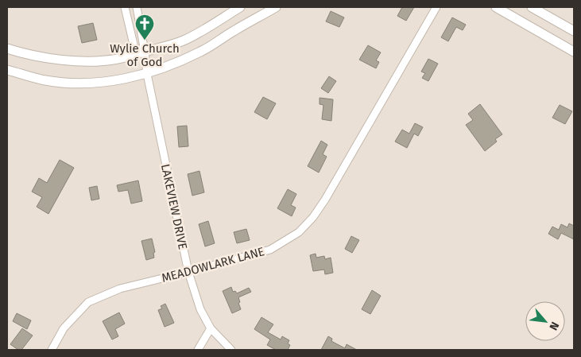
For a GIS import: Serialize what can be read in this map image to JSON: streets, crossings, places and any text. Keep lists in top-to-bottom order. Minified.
{"streets":{"street":["LAKEVIEW DRIVE","MEADOWLARK LANE"]},"crossings":[["LAKEVIEW DRIVE","MEADOWLARK LANE"]],"places":{"church":["Wylie Church of God"]},"north":"bottom right"}
